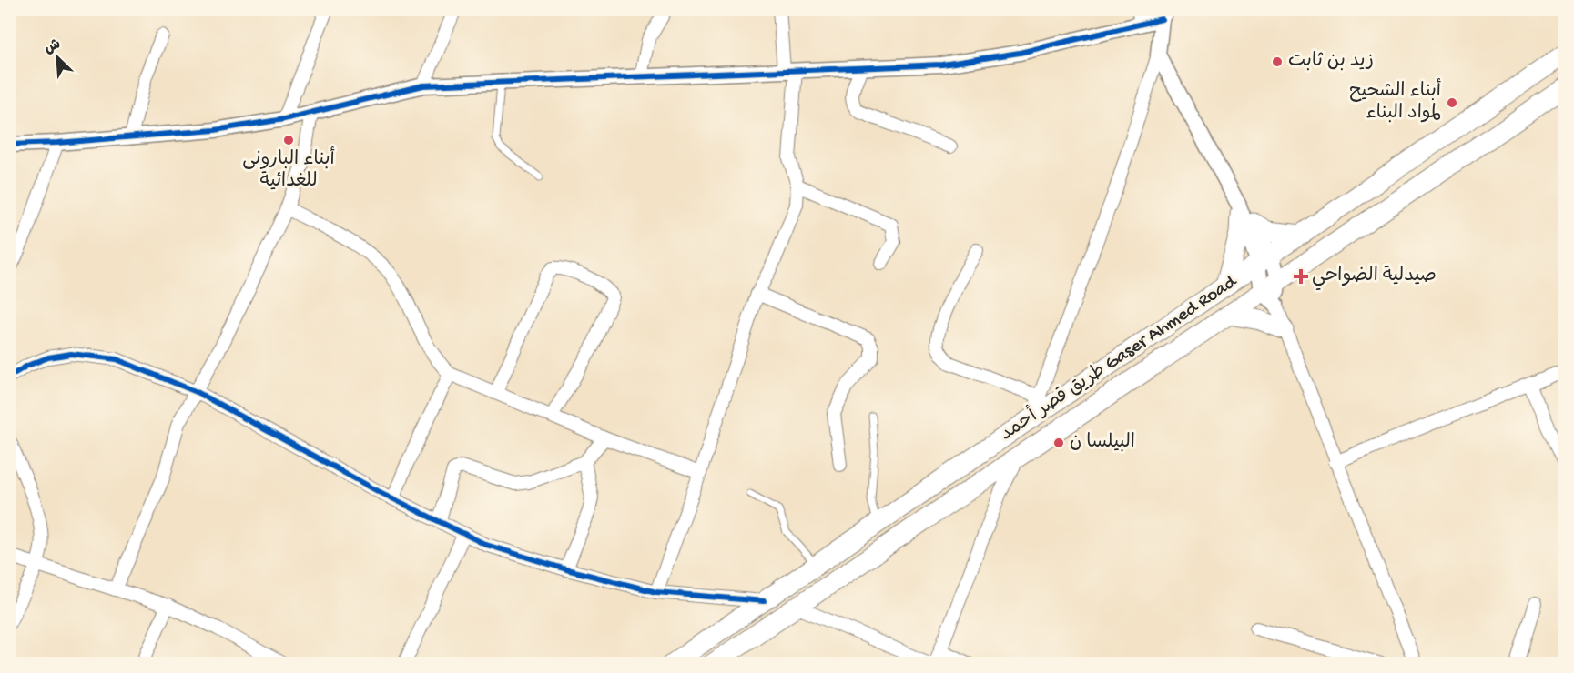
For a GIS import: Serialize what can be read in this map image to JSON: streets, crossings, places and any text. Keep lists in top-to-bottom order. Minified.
{"streets":{"main road":["طريق قصر أحمد Gaser Ahmed Road"]},"places":{"other":["زيد بن ثابت","أبناء الشحيح لمواد البناء","أبناء البارونى للغدائية","البيلسا ن"],"health":["صيدلية الضواحي"]},"north":"top left"}
